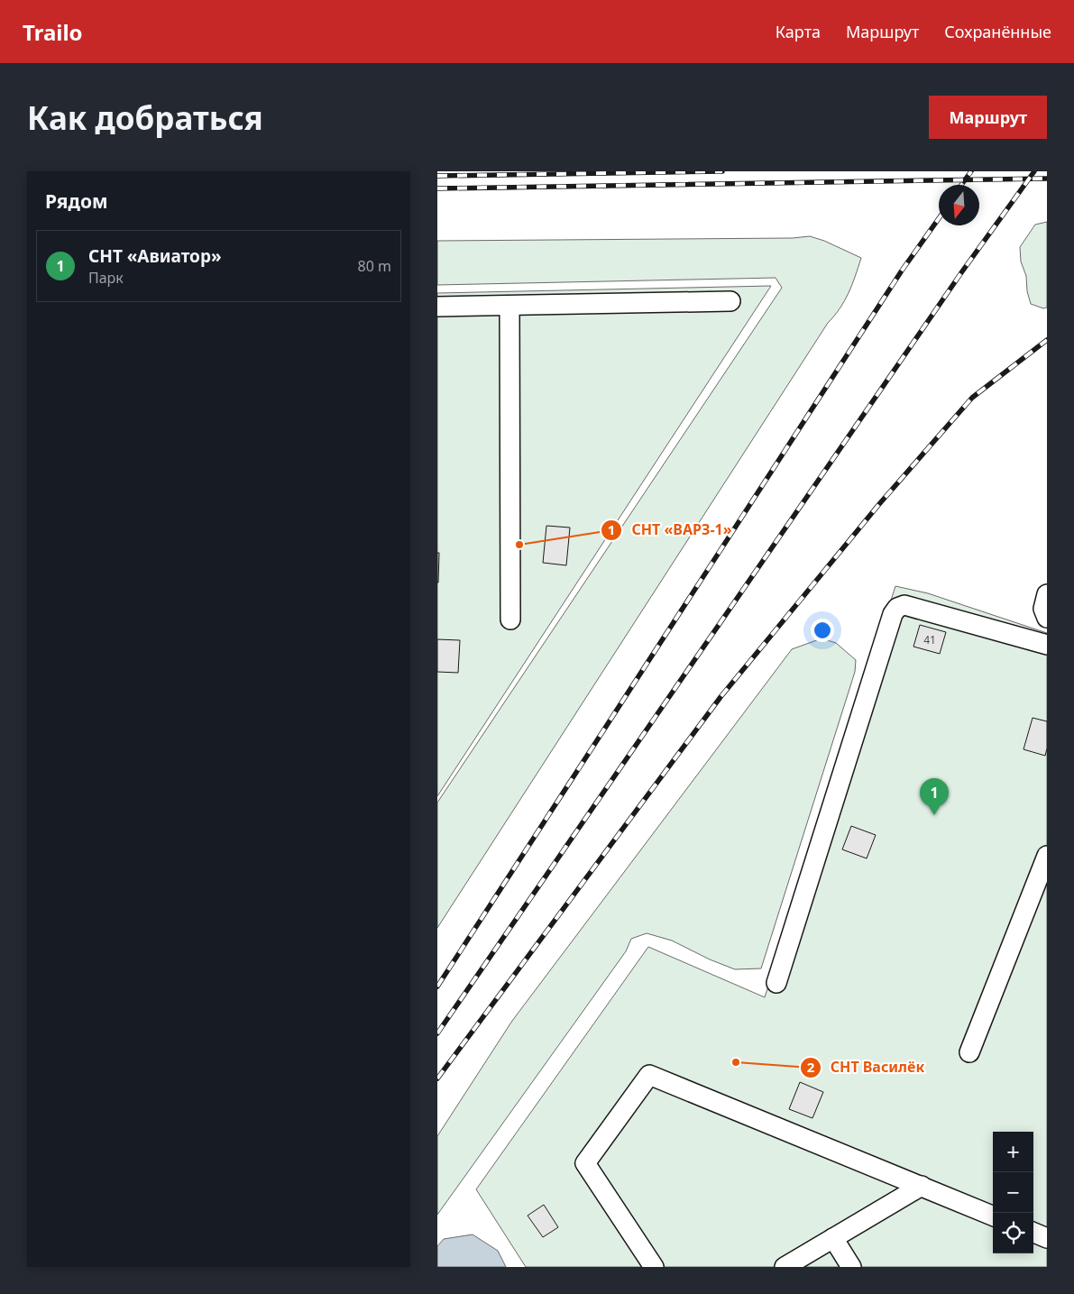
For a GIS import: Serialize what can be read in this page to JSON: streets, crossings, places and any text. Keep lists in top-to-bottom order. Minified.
{"places":["СНТ «ВАРЗ-1»","СНТ Василёк"],"house_numbers":["41"],"north":"bottom","page":{"header":"Trailo","nav":["Карта","Маршрут","Сохранённые"],"buttons":"Маршрут","title":"Как добраться","heading":"Рядом","list":[{"mark":"1","name":"СНТ «Авиатор»","note":"Парк","value":"80 m"}],"pins":"1","map_buttons":["+","−"]}}
